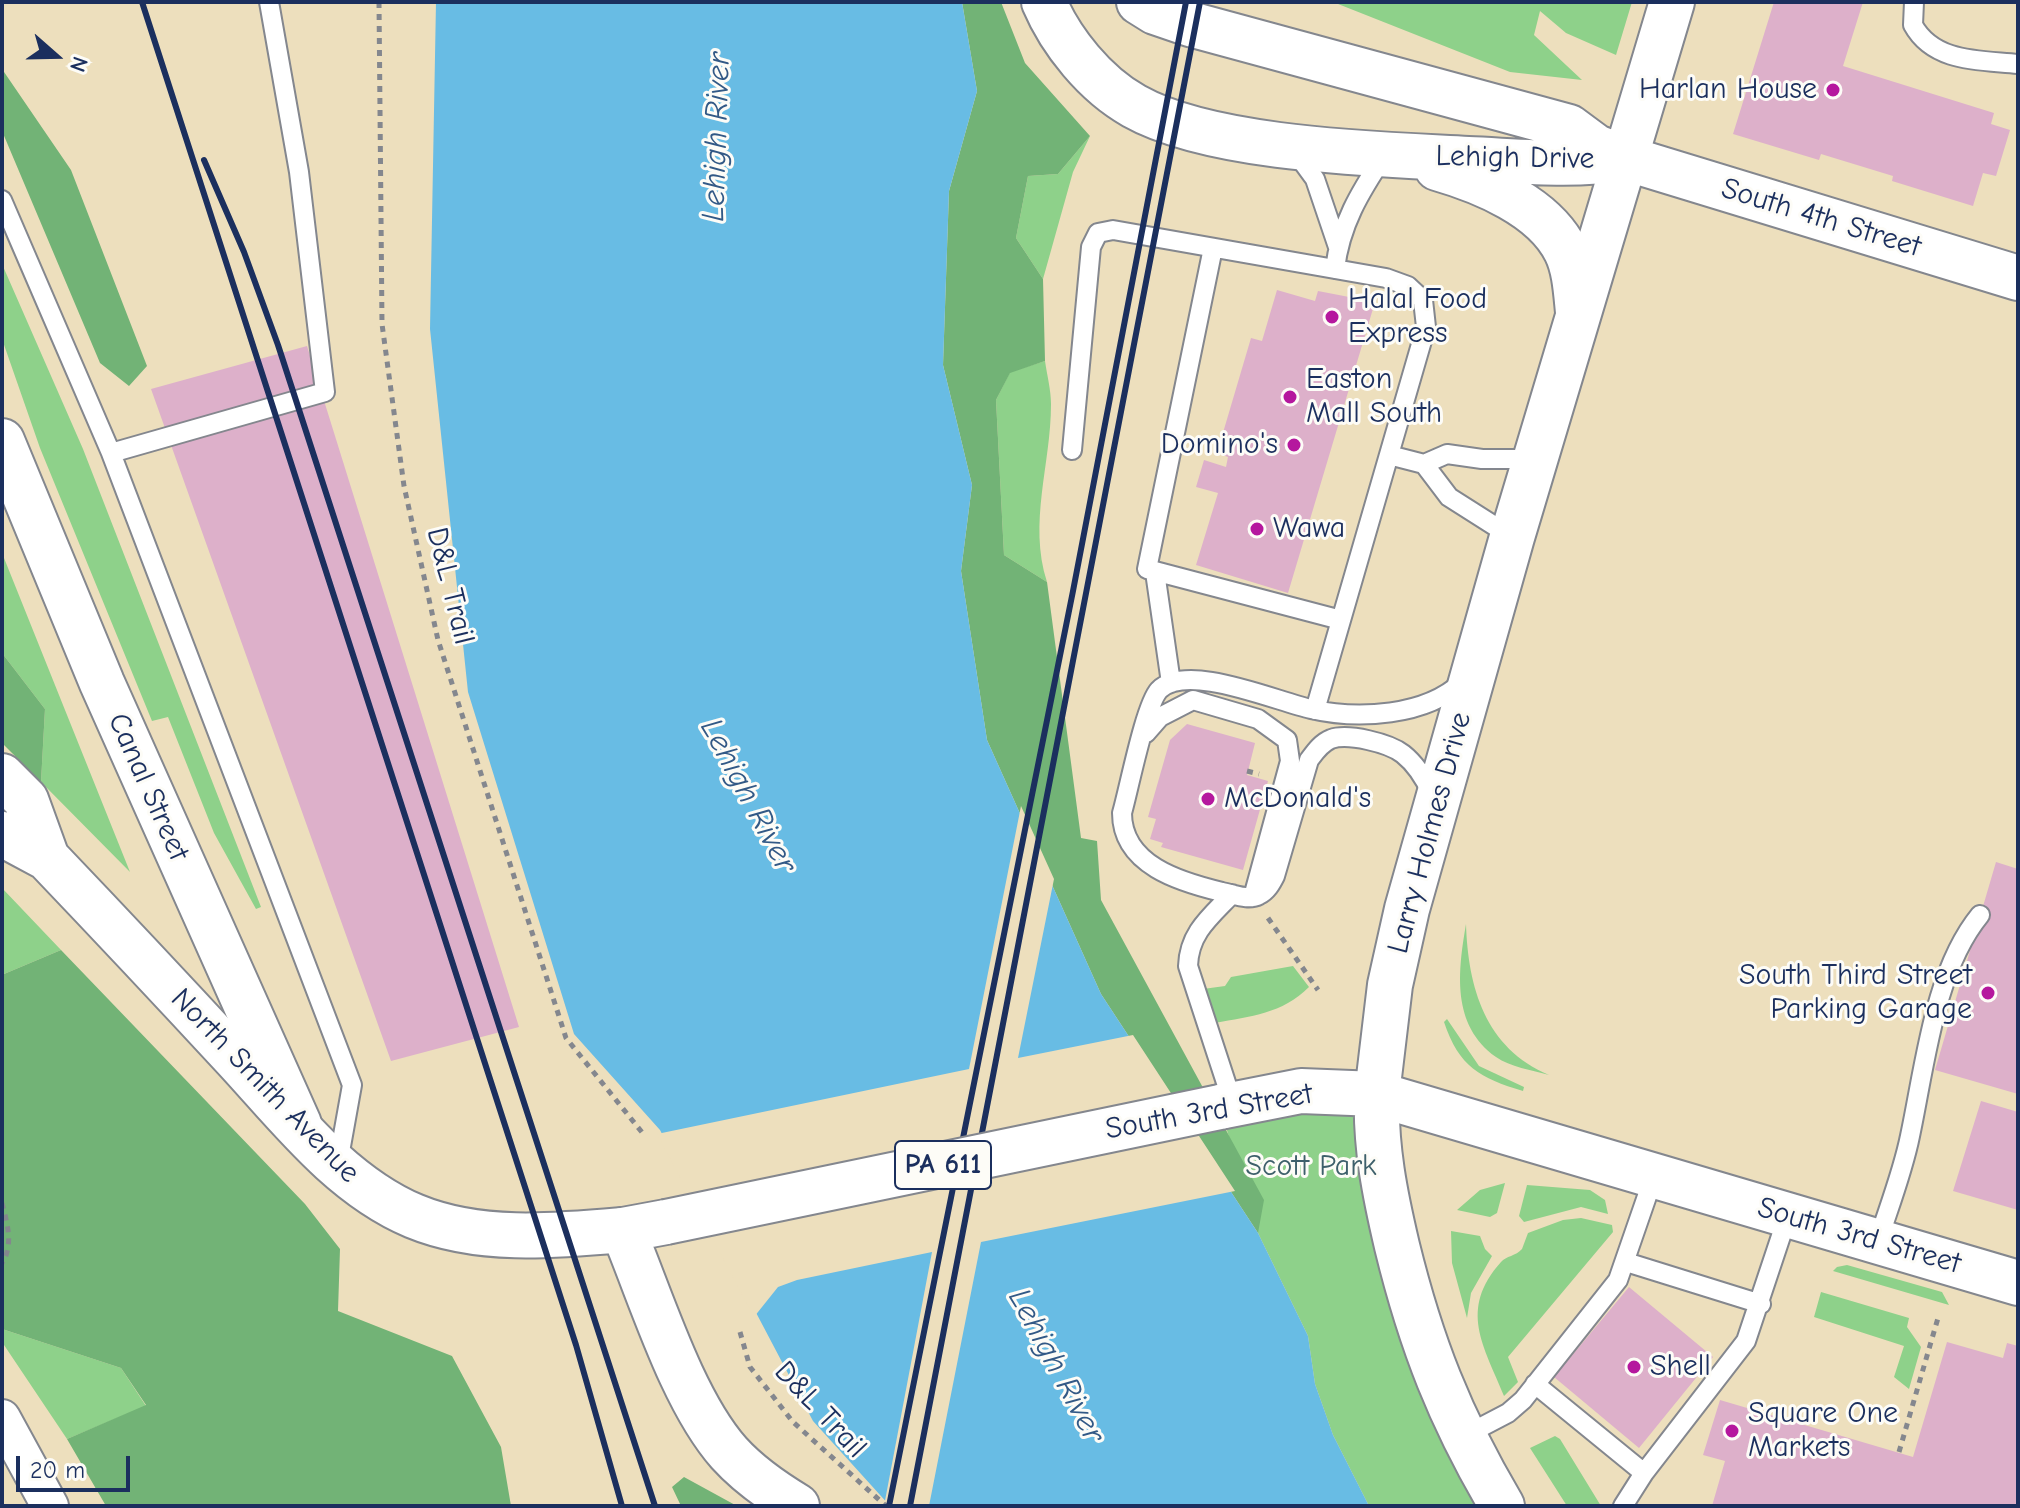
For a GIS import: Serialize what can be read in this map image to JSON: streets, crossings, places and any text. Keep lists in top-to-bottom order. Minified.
{"streets":{"main road":["Lehigh Drive","South 4th Street","Canal Street","Larry Holmes Drive","North Smith Avenue","South 3rd Street","PA 611"],"path":["D&L Trail"]},"crossings":[["Lehigh Drive","South 4th Street"],["Lehigh Drive","Larry Holmes Drive"],["South 4th Street","Larry Holmes Drive"],["Canal Street","North Smith Avenue"],["Larry Holmes Drive","South 3rd Street"],["North Smith Avenue","South 3rd Street"]],"water":["Lehigh River"],"parks":["Scott Park"],"places":["Harlan House","Halal Food Express","Easton Mall South","Domino's","Wawa","McDonald's","South Third Street Parking Garage","Shell","Square One Markets"],"scale_bar":"20 m","north":"right"}
